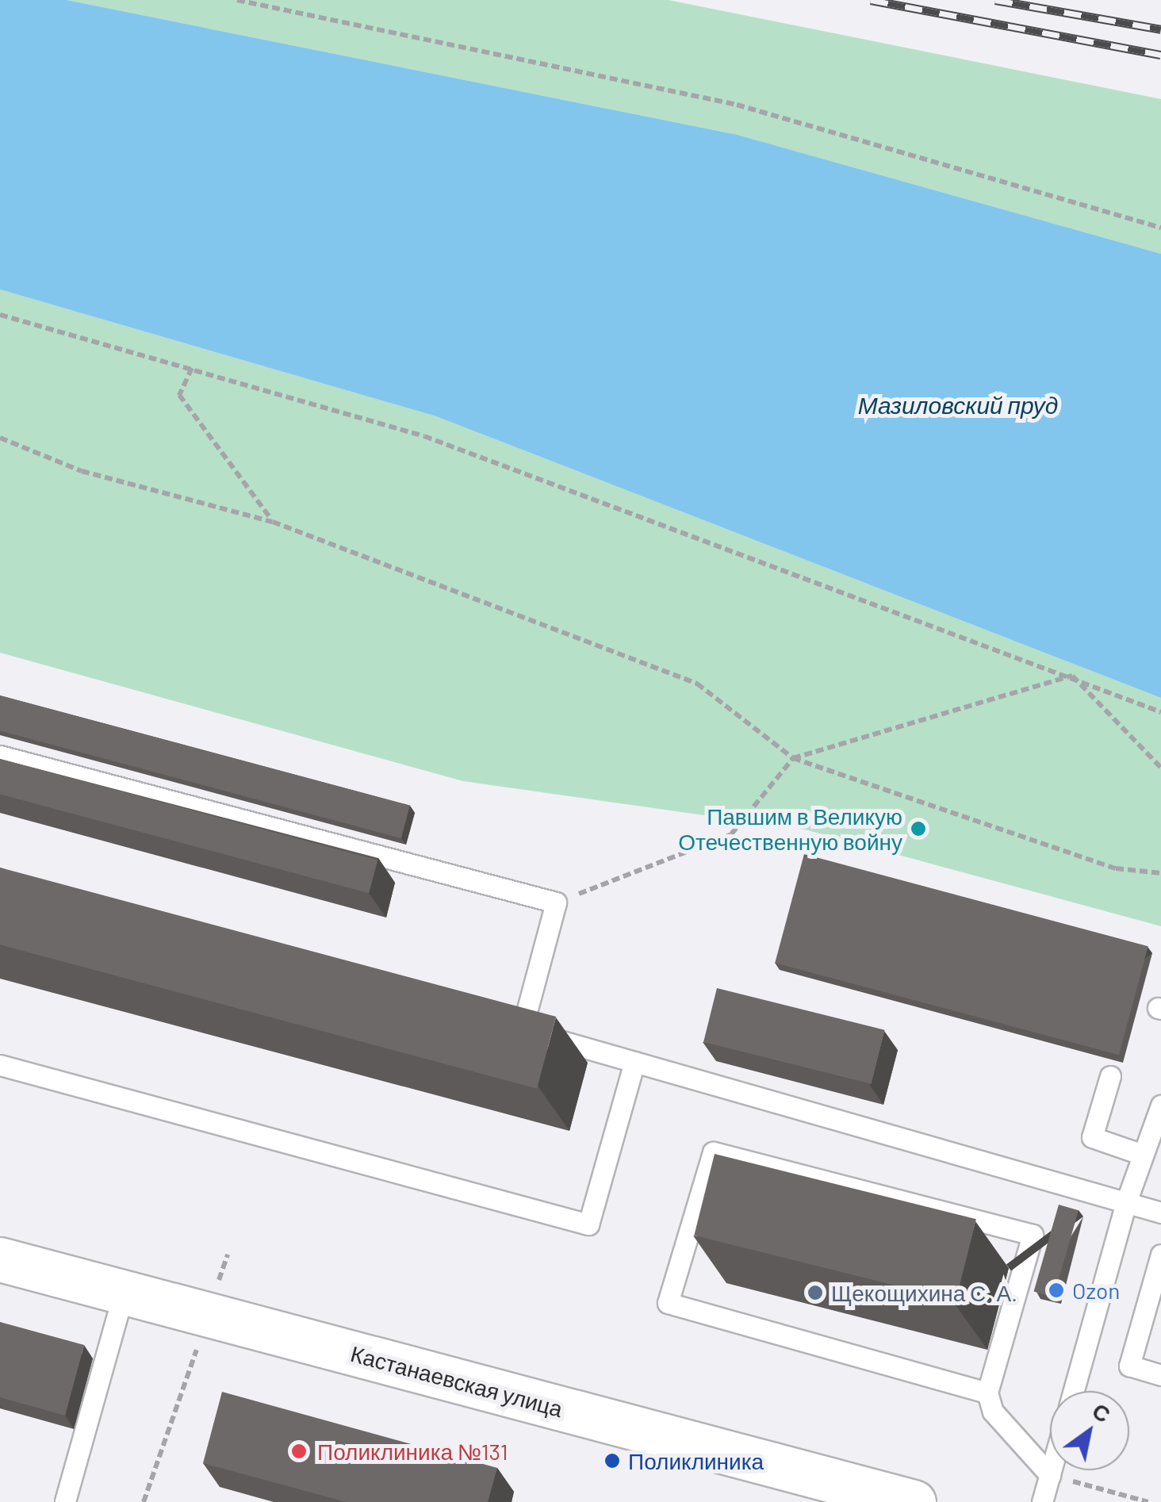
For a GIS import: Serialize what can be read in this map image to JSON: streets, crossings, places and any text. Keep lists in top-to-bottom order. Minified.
{"streets":{"street":["Кастанаевская улица"]},"water":["Мазиловский пруд"],"places":["Павшим в Великую Отечественную войну","Ozon","Щекощихина С. А.","Поликлиника №131","Поликлиника"],"north":"top right"}
